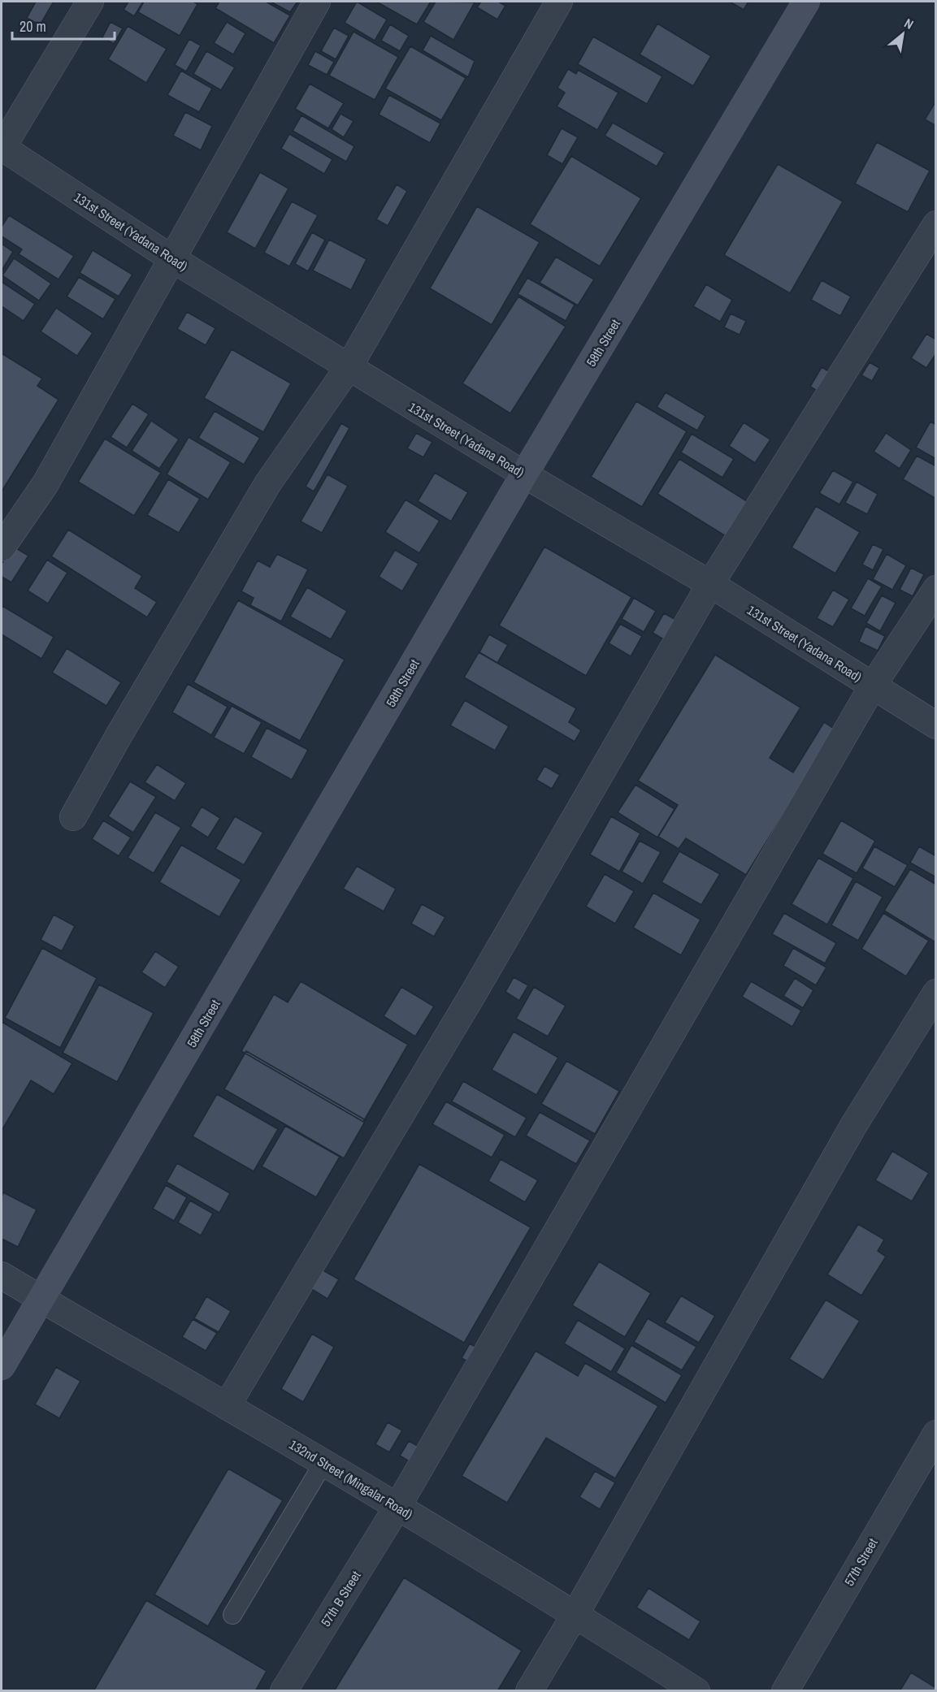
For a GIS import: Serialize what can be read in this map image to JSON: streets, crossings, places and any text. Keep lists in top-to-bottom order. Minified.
{"streets":{"main road":["58th Street"],"street":["131st Street (Yadana Road)","132nd Street (Mingalar Road)","57th Street","57th B Street"]},"crossings":[["131st Street (Yadana Road)","58th Street"],["131st Street (Yadana Road)","57th B Street"],["58th Street","132nd Street (Mingalar Road)"],["132nd Street (Mingalar Road)","57th B Street"]],"scale_bar":"20 m","north":"top right"}
